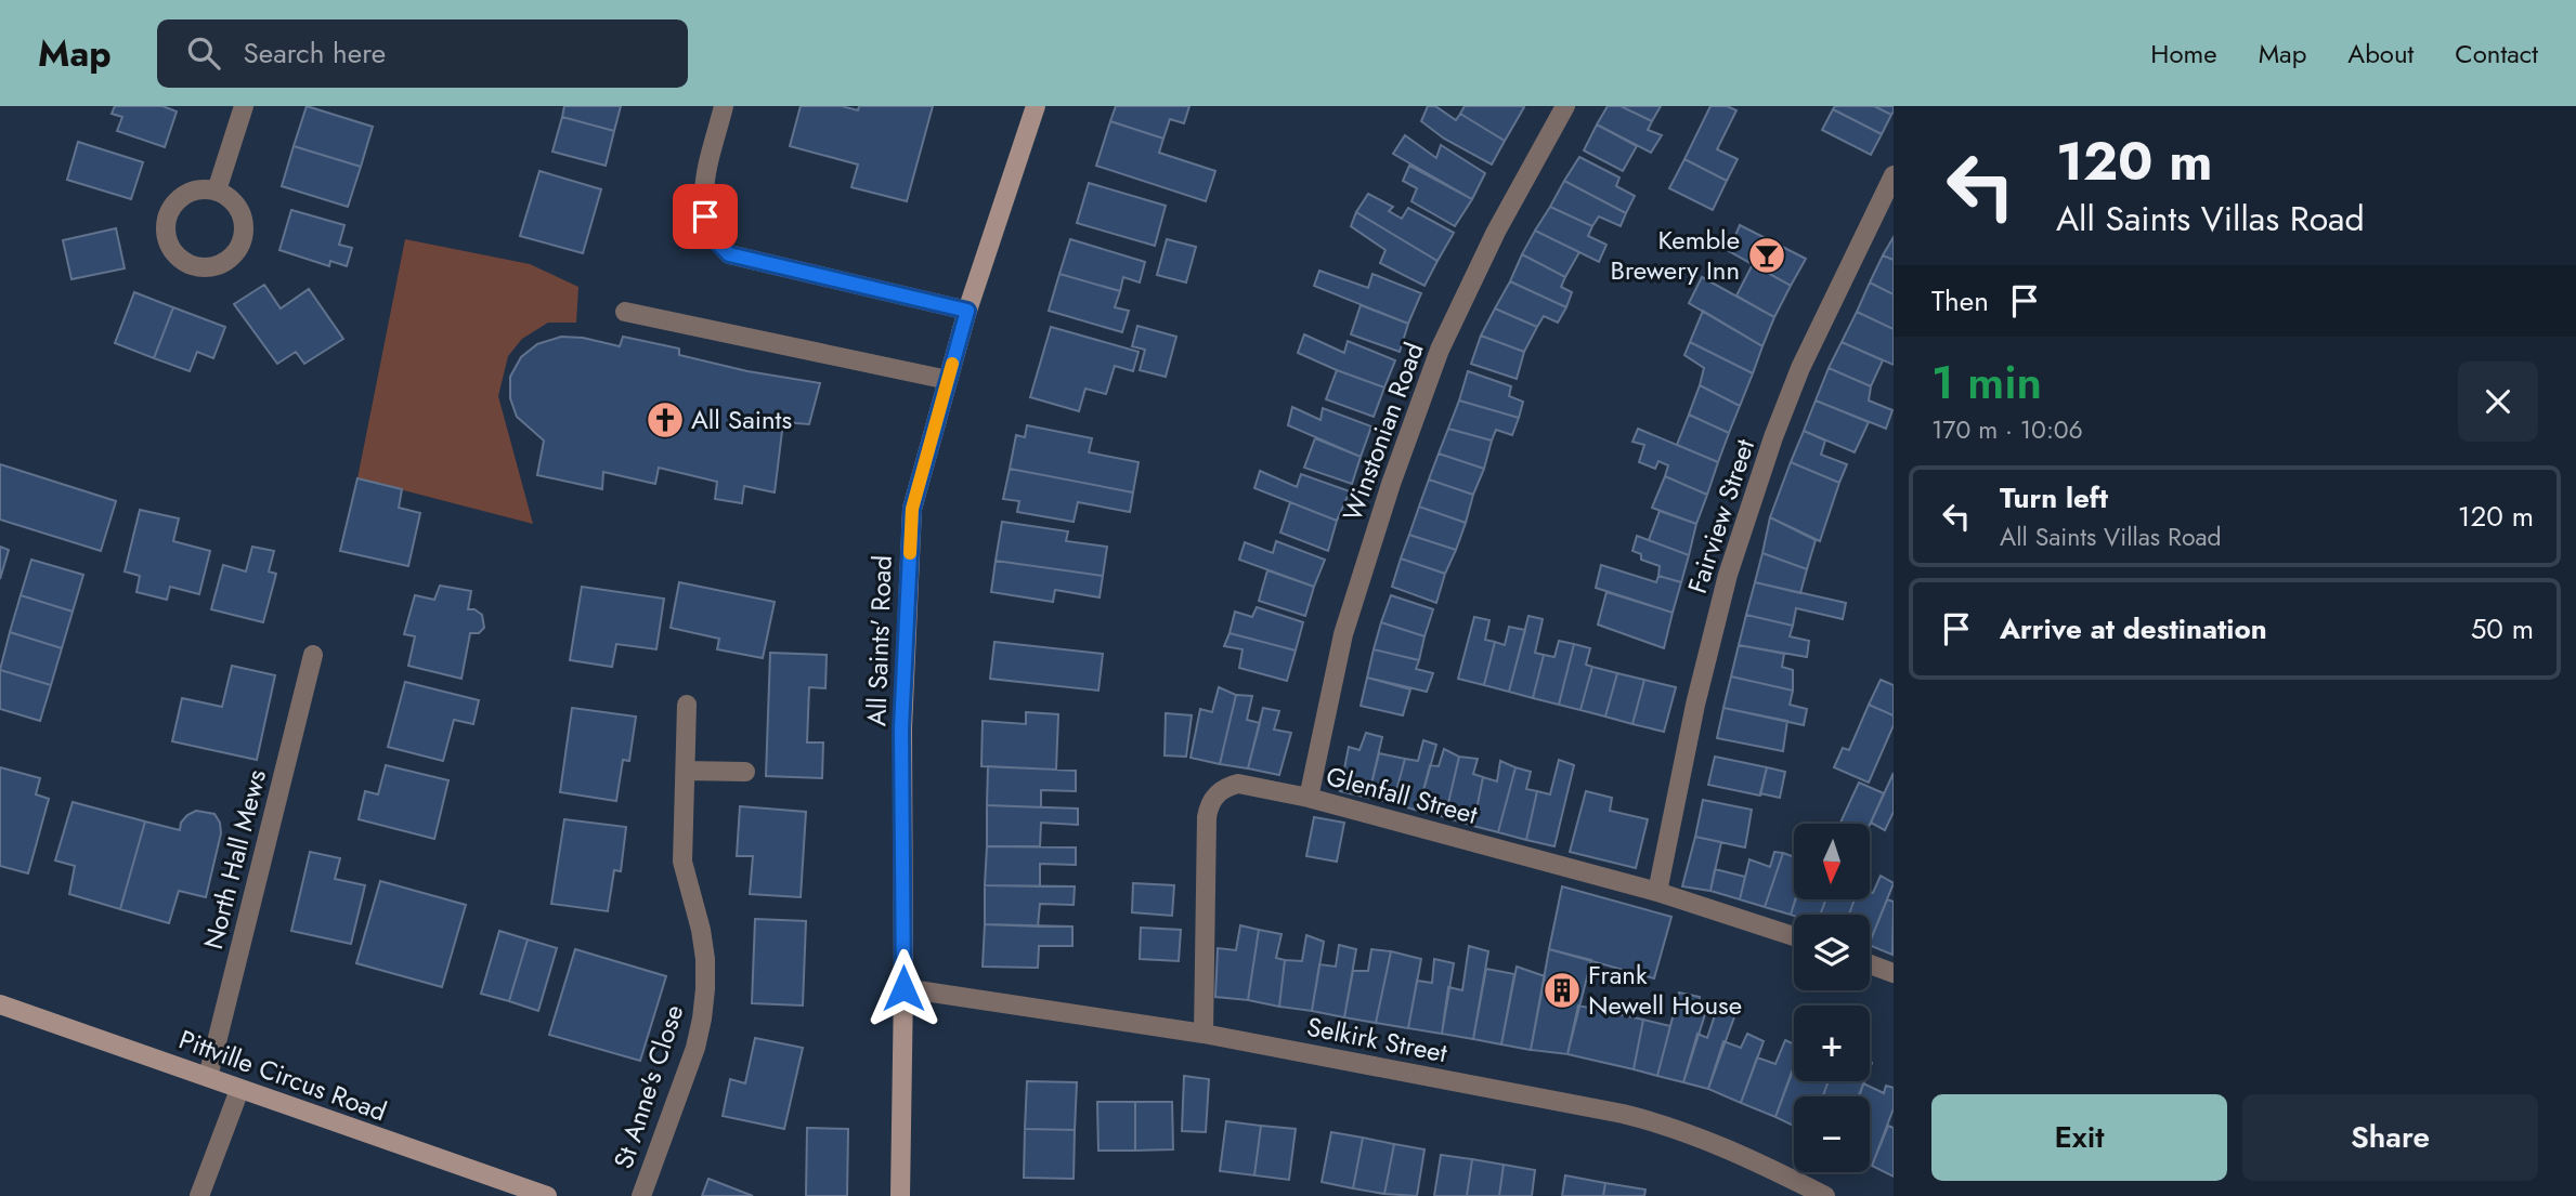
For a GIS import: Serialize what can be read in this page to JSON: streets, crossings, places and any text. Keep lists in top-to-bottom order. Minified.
{"streets":{"street":["Winstonian Road","Fairview Street","All Saints' Road","Glenfall Street","North Hall Mews","Selkirk Street","Pittville Circus Road","St Anne's Close"]},"crossings":[["Winstonian Road","Glenfall Street"],["Fairview Street","Glenfall Street"],["All Saints' Road","Selkirk Street"],["Glenfall Street","Selkirk Street"],["North Hall Mews","Pittville Circus Road"]],"places":{"bar":["Kemble Brewery Inn"],"church":["All Saints"],"building":["Frank Newell House"]},"north":"bottom","page":{"header":"Map","search":"Search here","nav":["Home","Map","About","Contact"],"turn":["120 m","All Saints Villas Road"],"then":"Then","heading":["1 min","170 m · 10:06"],"list":[{"name":"Turn left","note":"All Saints Villas Road","value":"120 m"},{"name":"Arrive at destination","value":"50 m"}],"map_buttons":["+","−"],"buttons":["Exit","Share"]}}
